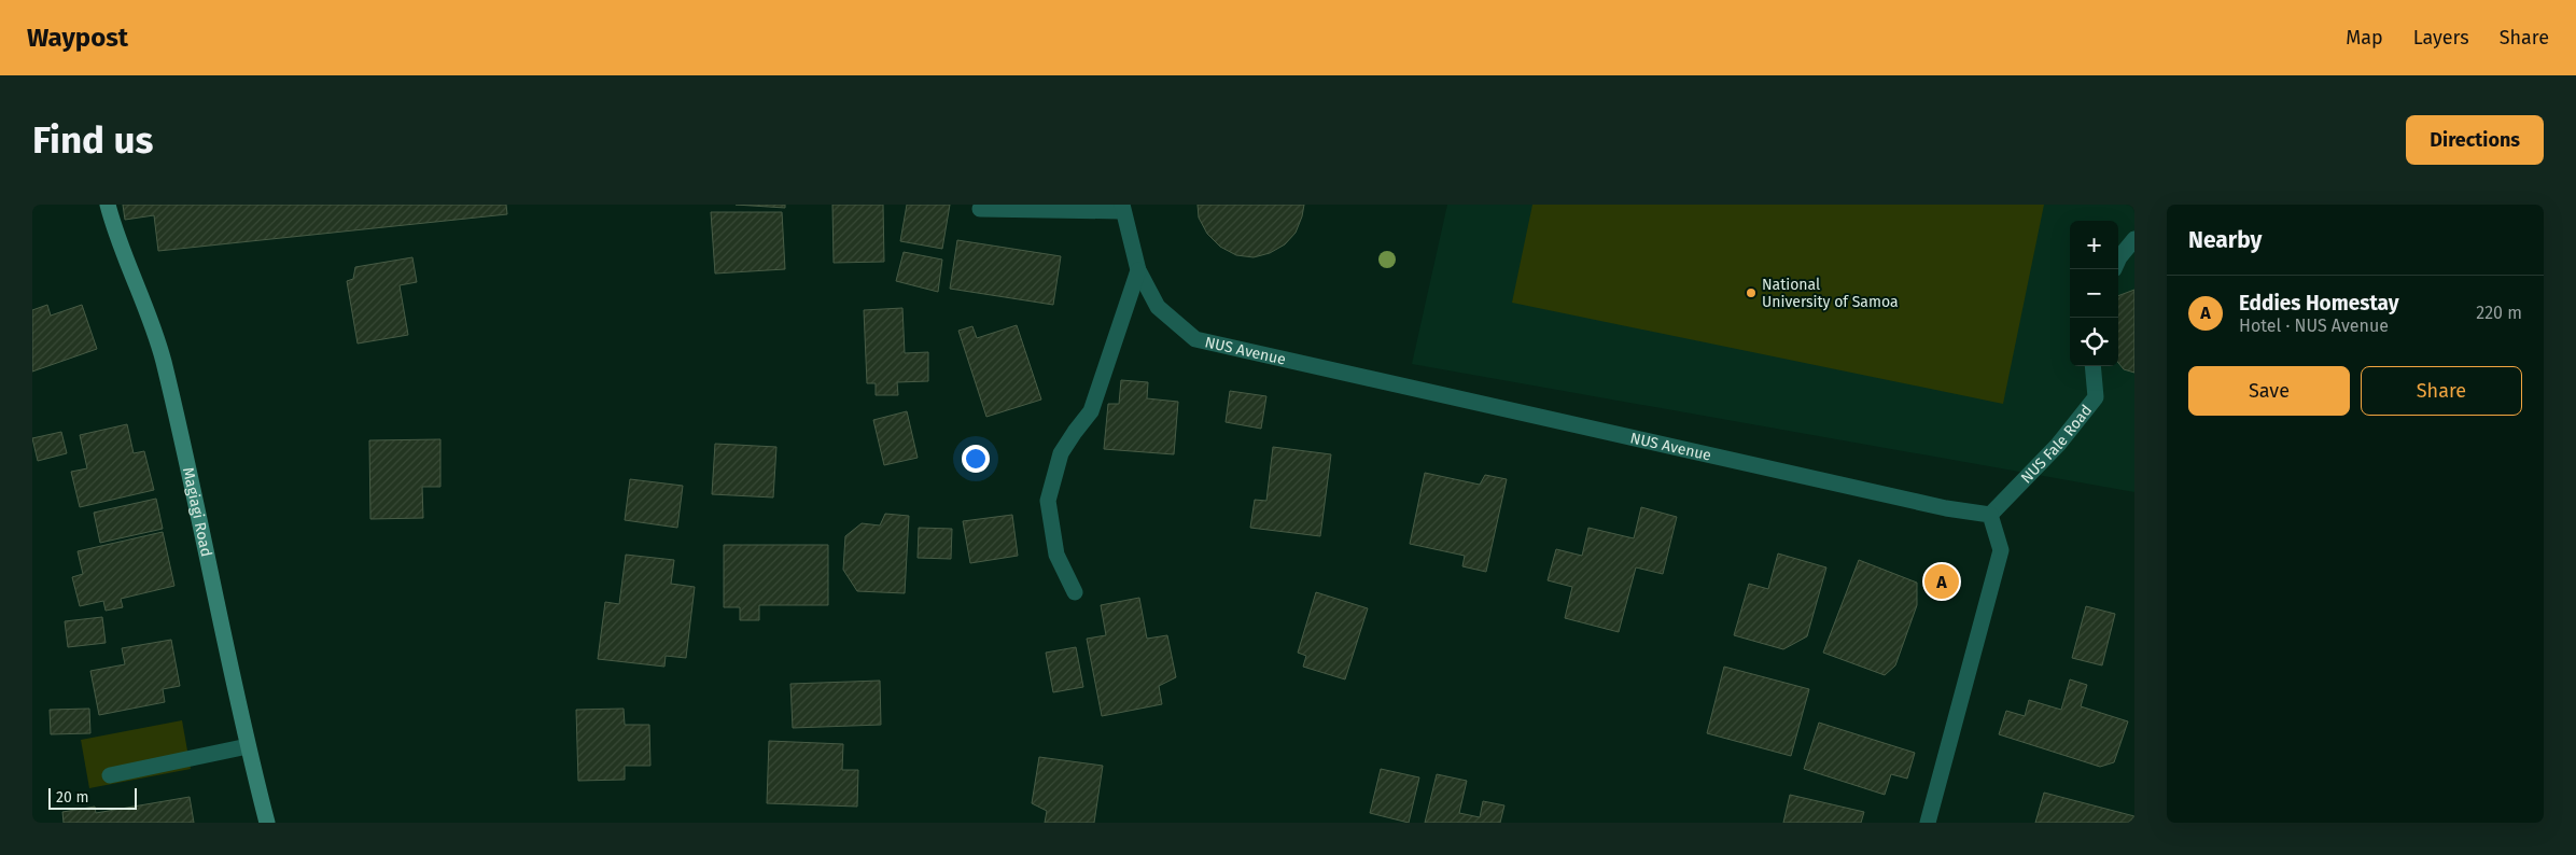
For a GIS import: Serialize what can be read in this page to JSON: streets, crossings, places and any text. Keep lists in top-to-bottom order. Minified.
{"streets":{"street":["NUS Avenue","NUS Fale Road","Magiagi Road"]},"crossings":[["NUS Avenue","NUS Fale Road"]],"places":["National University of Samoa"],"scale_bar":"20 m","page":{"header":"Waypost","nav":["Map","Layers","Share"],"buttons":["Directions",["Save","Share"]],"title":"Find us","heading":"Nearby","map_buttons":["+","−"],"list":[{"mark":"A","name":"Eddies Homestay","note":"Hotel · NUS Avenue","value":"220 m"}],"pins":"A","scale":"20 m"}}
